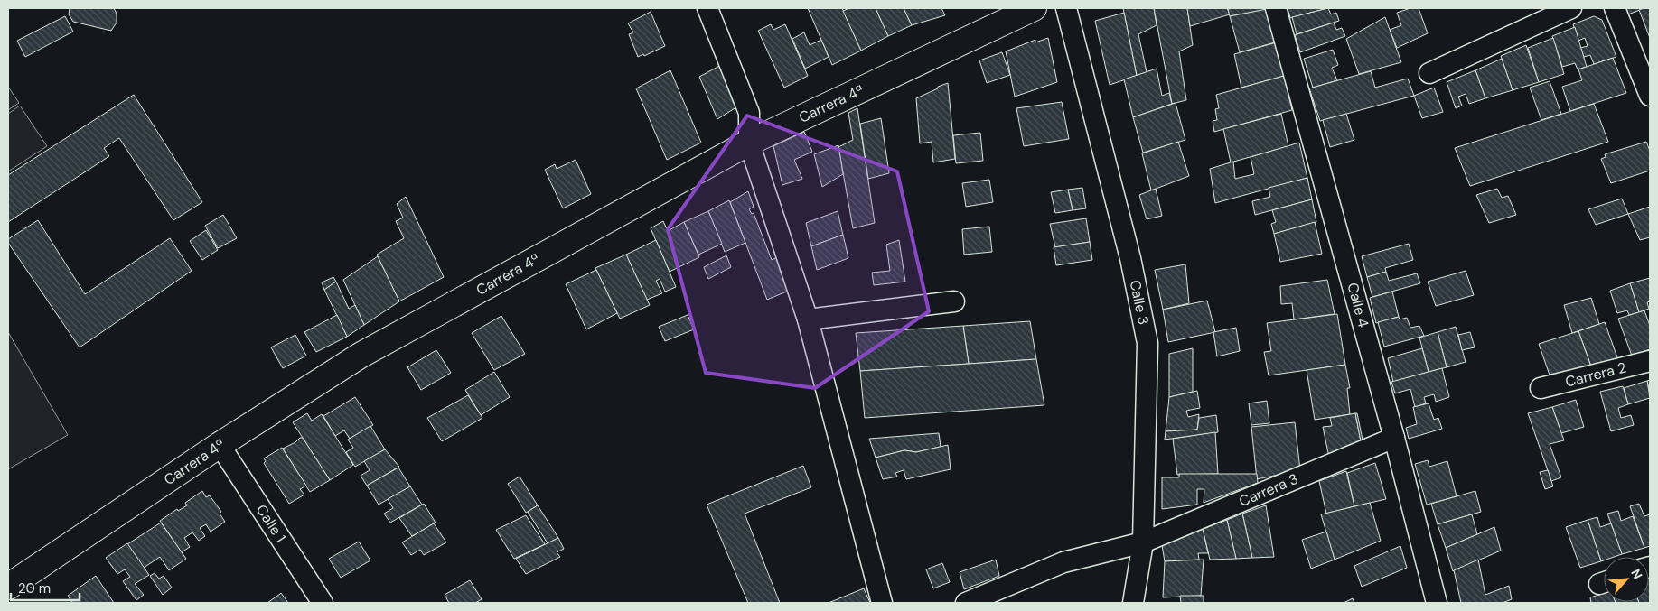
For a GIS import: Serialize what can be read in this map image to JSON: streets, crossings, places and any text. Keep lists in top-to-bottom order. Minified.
{"streets":{"street":["Carrera 4ª","Calle 3","Calle 4","Carrera 2","Carrera 3","Calle 1"]},"crossings":[["Carrera 4ª","Calle 1"],["Calle 3","Carrera 3"],["Calle 4","Carrera 3"]],"scale_bar":"20 m","north":"top right"}
